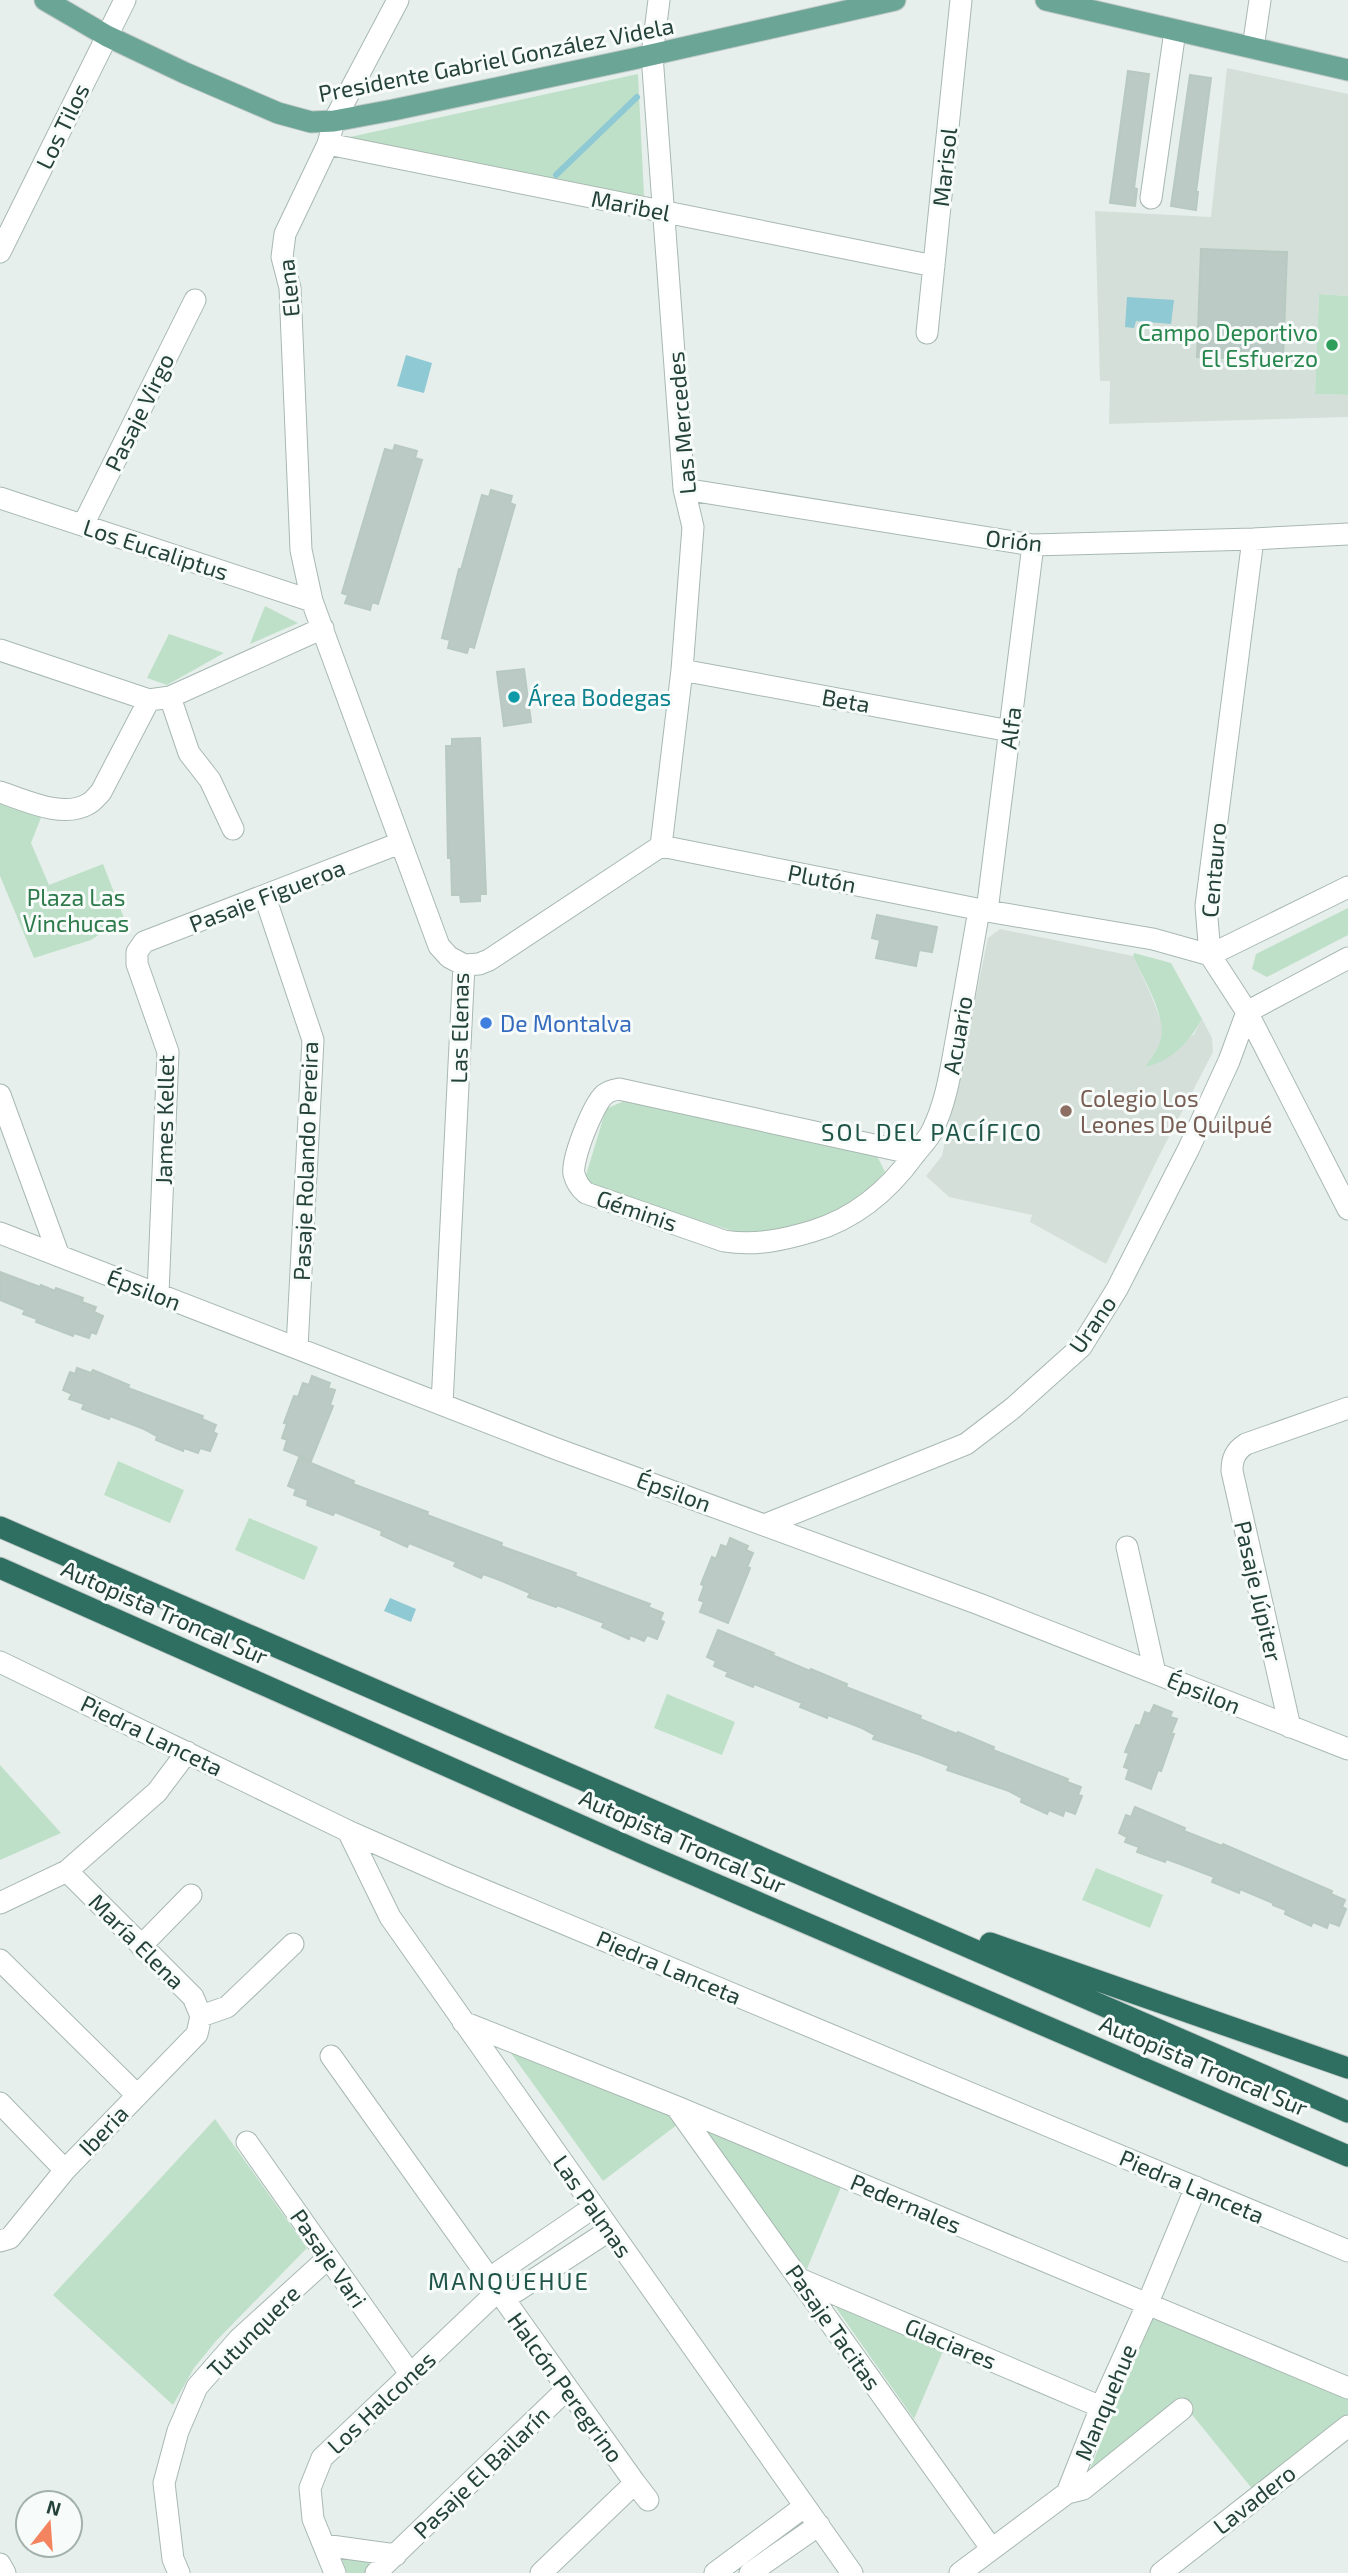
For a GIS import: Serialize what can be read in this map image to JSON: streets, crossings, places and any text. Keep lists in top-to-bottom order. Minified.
{"streets":{"highway":["Autopista Troncal Sur"],"main road":["Presidente Gabriel González Videla"],"street":["Los Tilos","Marisol","Maribel","Elena","Pasaje Virgo","Las Mercedes","Orión","Los Eucaliptus","Beta","Alfa","Centauro","Plutón","Pasaje Figueroa","Las Elenas","Acuario","James Kellet","Pasaje Rolando Pereira","Géminis","Épsilon","Urano","Pasaje Júpiter","Piedra Lanceta","María Elena","Iberia","Pedernales","Las Palmas","Pasaje Vari","Pasaje Tacitas","Tutunquere","Glaciares","Halcón Peregrino","Los Halcones","Manquehue","Pasaje El Bailarín","Lavadero"]},"crossings":[["Presidente Gabriel González Videla","Los Tilos"],["Presidente Gabriel González Videla","Elena"],["Presidente Gabriel González Videla","Las Mercedes"],["Marisol","Maribel"],["Maribel","Elena"],["Maribel","Las Mercedes"],["Elena","Los Eucaliptus"],["Elena","Las Elenas"],["Pasaje Virgo","Los Eucaliptus"],["Las Mercedes","Orión"],["Las Mercedes","Beta"],["Las Mercedes","Plutón"],["Orión","Alfa"],["Orión","Centauro"],["Los Eucaliptus","Las Elenas"],["Beta","Alfa"],["Alfa","Plutón"],["Alfa","Acuario"],["Centauro","Plutón"],["Centauro","Urano"],["Plutón","Acuario"],["Pasaje Figueroa","Las Elenas"],["Pasaje Figueroa","James Kellet"],["Pasaje Figueroa","Pasaje Rolando Pereira"],["Las Elenas","Épsilon"],["Acuario","Géminis"],["James Kellet","Épsilon"],["Pasaje Rolando Pereira","Épsilon"],["Épsilon","Urano"],["Épsilon","Pasaje Júpiter"],["Piedra Lanceta","Las Palmas"],["Piedra Lanceta","Manquehue"],["María Elena","Iberia"],["Pedernales","Las Palmas"],["Pedernales","Pasaje Tacitas"],["Pedernales","Manquehue"],["Las Palmas","Los Halcones"],["Pasaje Vari","Tutunquere"],["Pasaje Vari","Los Halcones"],["Pasaje Tacitas","Glaciares"],["Glaciares","Manquehue"],["Halcón Peregrino","Los Halcones"],["Halcón Peregrino","Pasaje El Bailarín"],["Los Halcones","Pasaje El Bailarín"]],"districts":["SOL DEL PACÍFICO","MANQUEHUE"],"parks":["Plaza Las Vinchucas"],"places":["Campo Deportivo El Esfuerzo","Área Bodegas","De Montalva","Colegio Los Leones De Quilpué"],"north":"top"}
